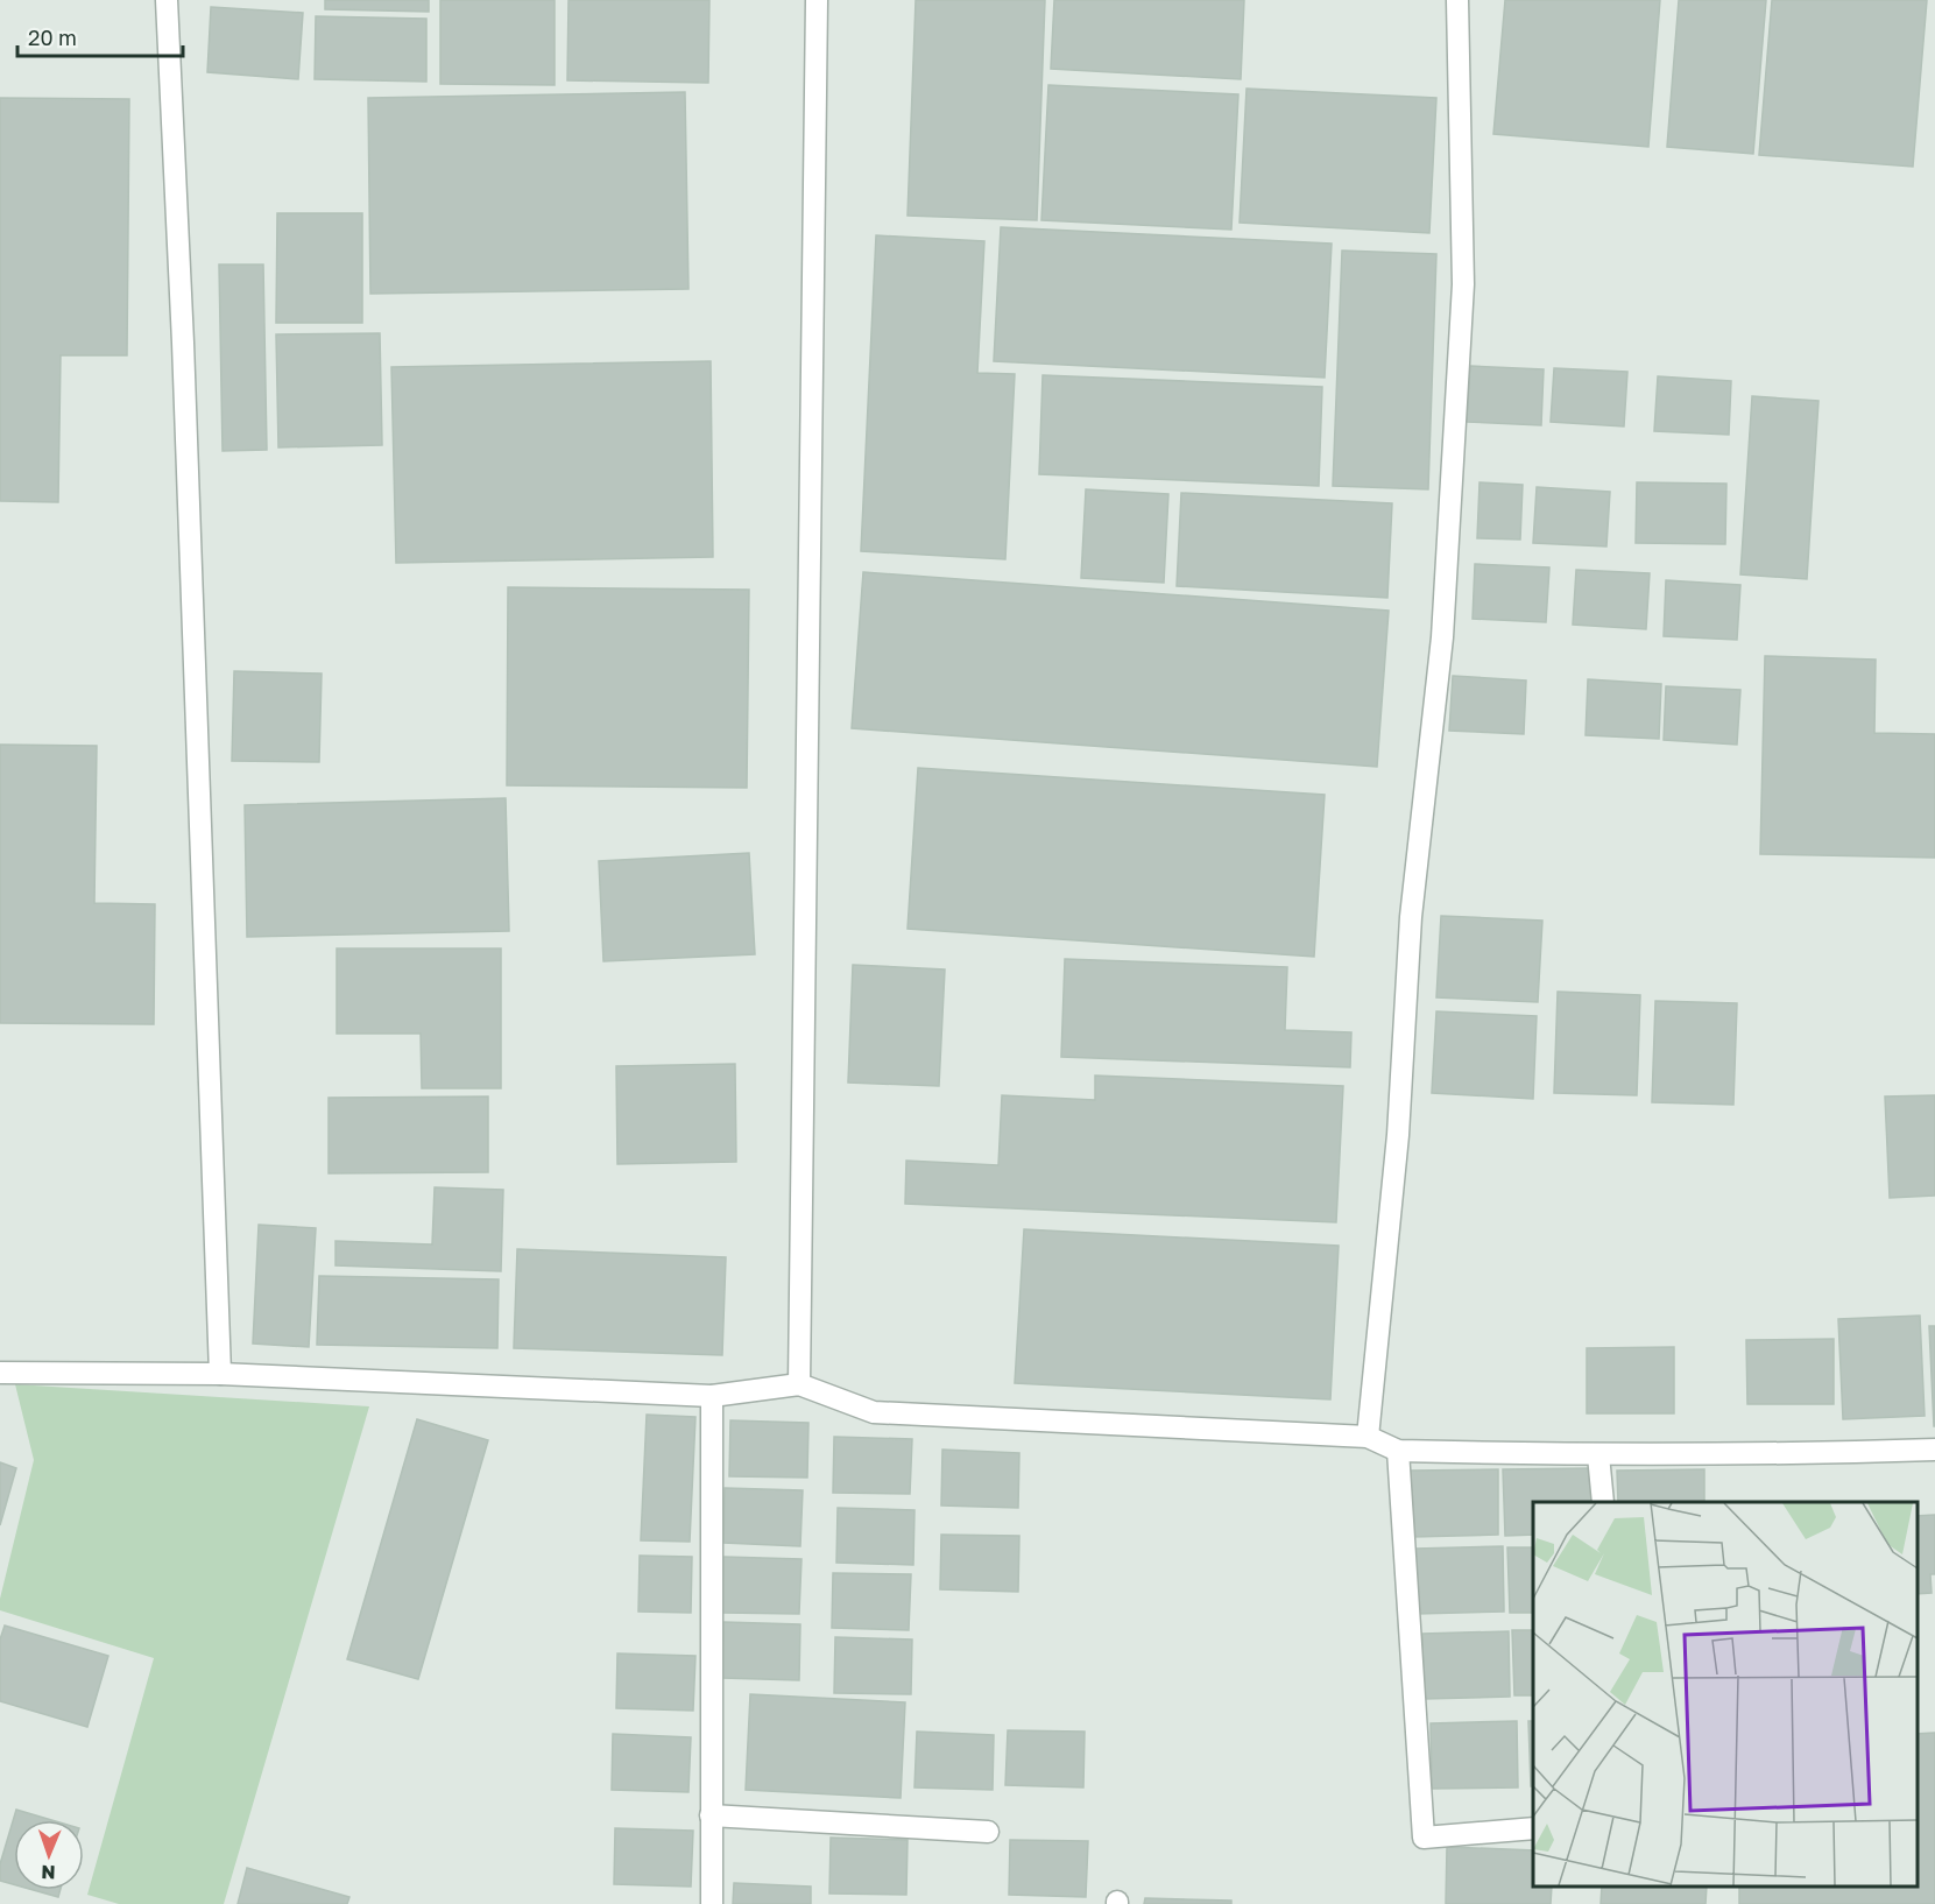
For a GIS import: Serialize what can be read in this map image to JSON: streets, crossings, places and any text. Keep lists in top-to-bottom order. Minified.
{"scale_bar":"20 m","north":"bottom"}
